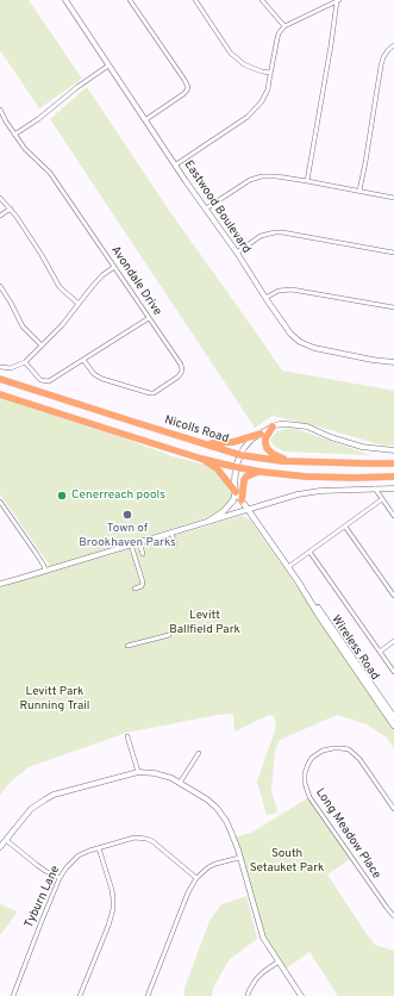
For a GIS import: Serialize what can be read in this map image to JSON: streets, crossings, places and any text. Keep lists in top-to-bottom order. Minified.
{"streets":{"highway":["Nicolls Road"],"main road":["Wireless Road"],"street":["Eastwood Boulevard","Avondale Drive","Long Meadow Place","Tyburn Lane"]},"parks":["Levitt Ballfield Park","Levitt Park Running Trail","South Setauket Park"],"places":["Cenerreach pools","Town of Brookhaven Parks"]}
